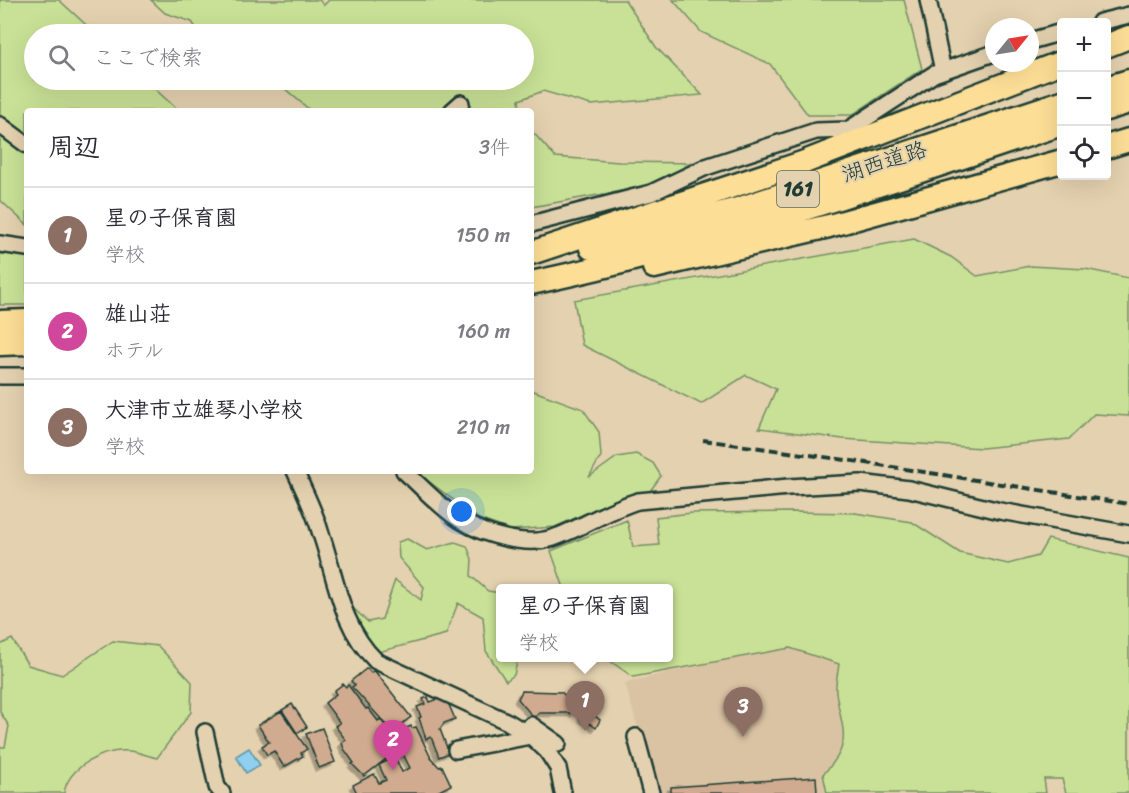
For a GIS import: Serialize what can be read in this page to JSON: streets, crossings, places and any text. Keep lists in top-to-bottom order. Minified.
{"streets":{"highway":["湖西道路","161"]},"north":"top right","page":{"map_buttons":["+","−"],"search":"ここで検索","heading":["周辺","3件"],"list":[{"mark":"1","name":"星の子保育園","note":"学校","value":"150 m"},{"mark":"2","name":"雄山荘","note":"ホテル","value":"160 m"},{"mark":"3","name":"大津市立雄琴小学校","note":"学校","value":"210 m"}],"popup":["星の子保育園","学校"],"pins":["1","3","2"]}}
